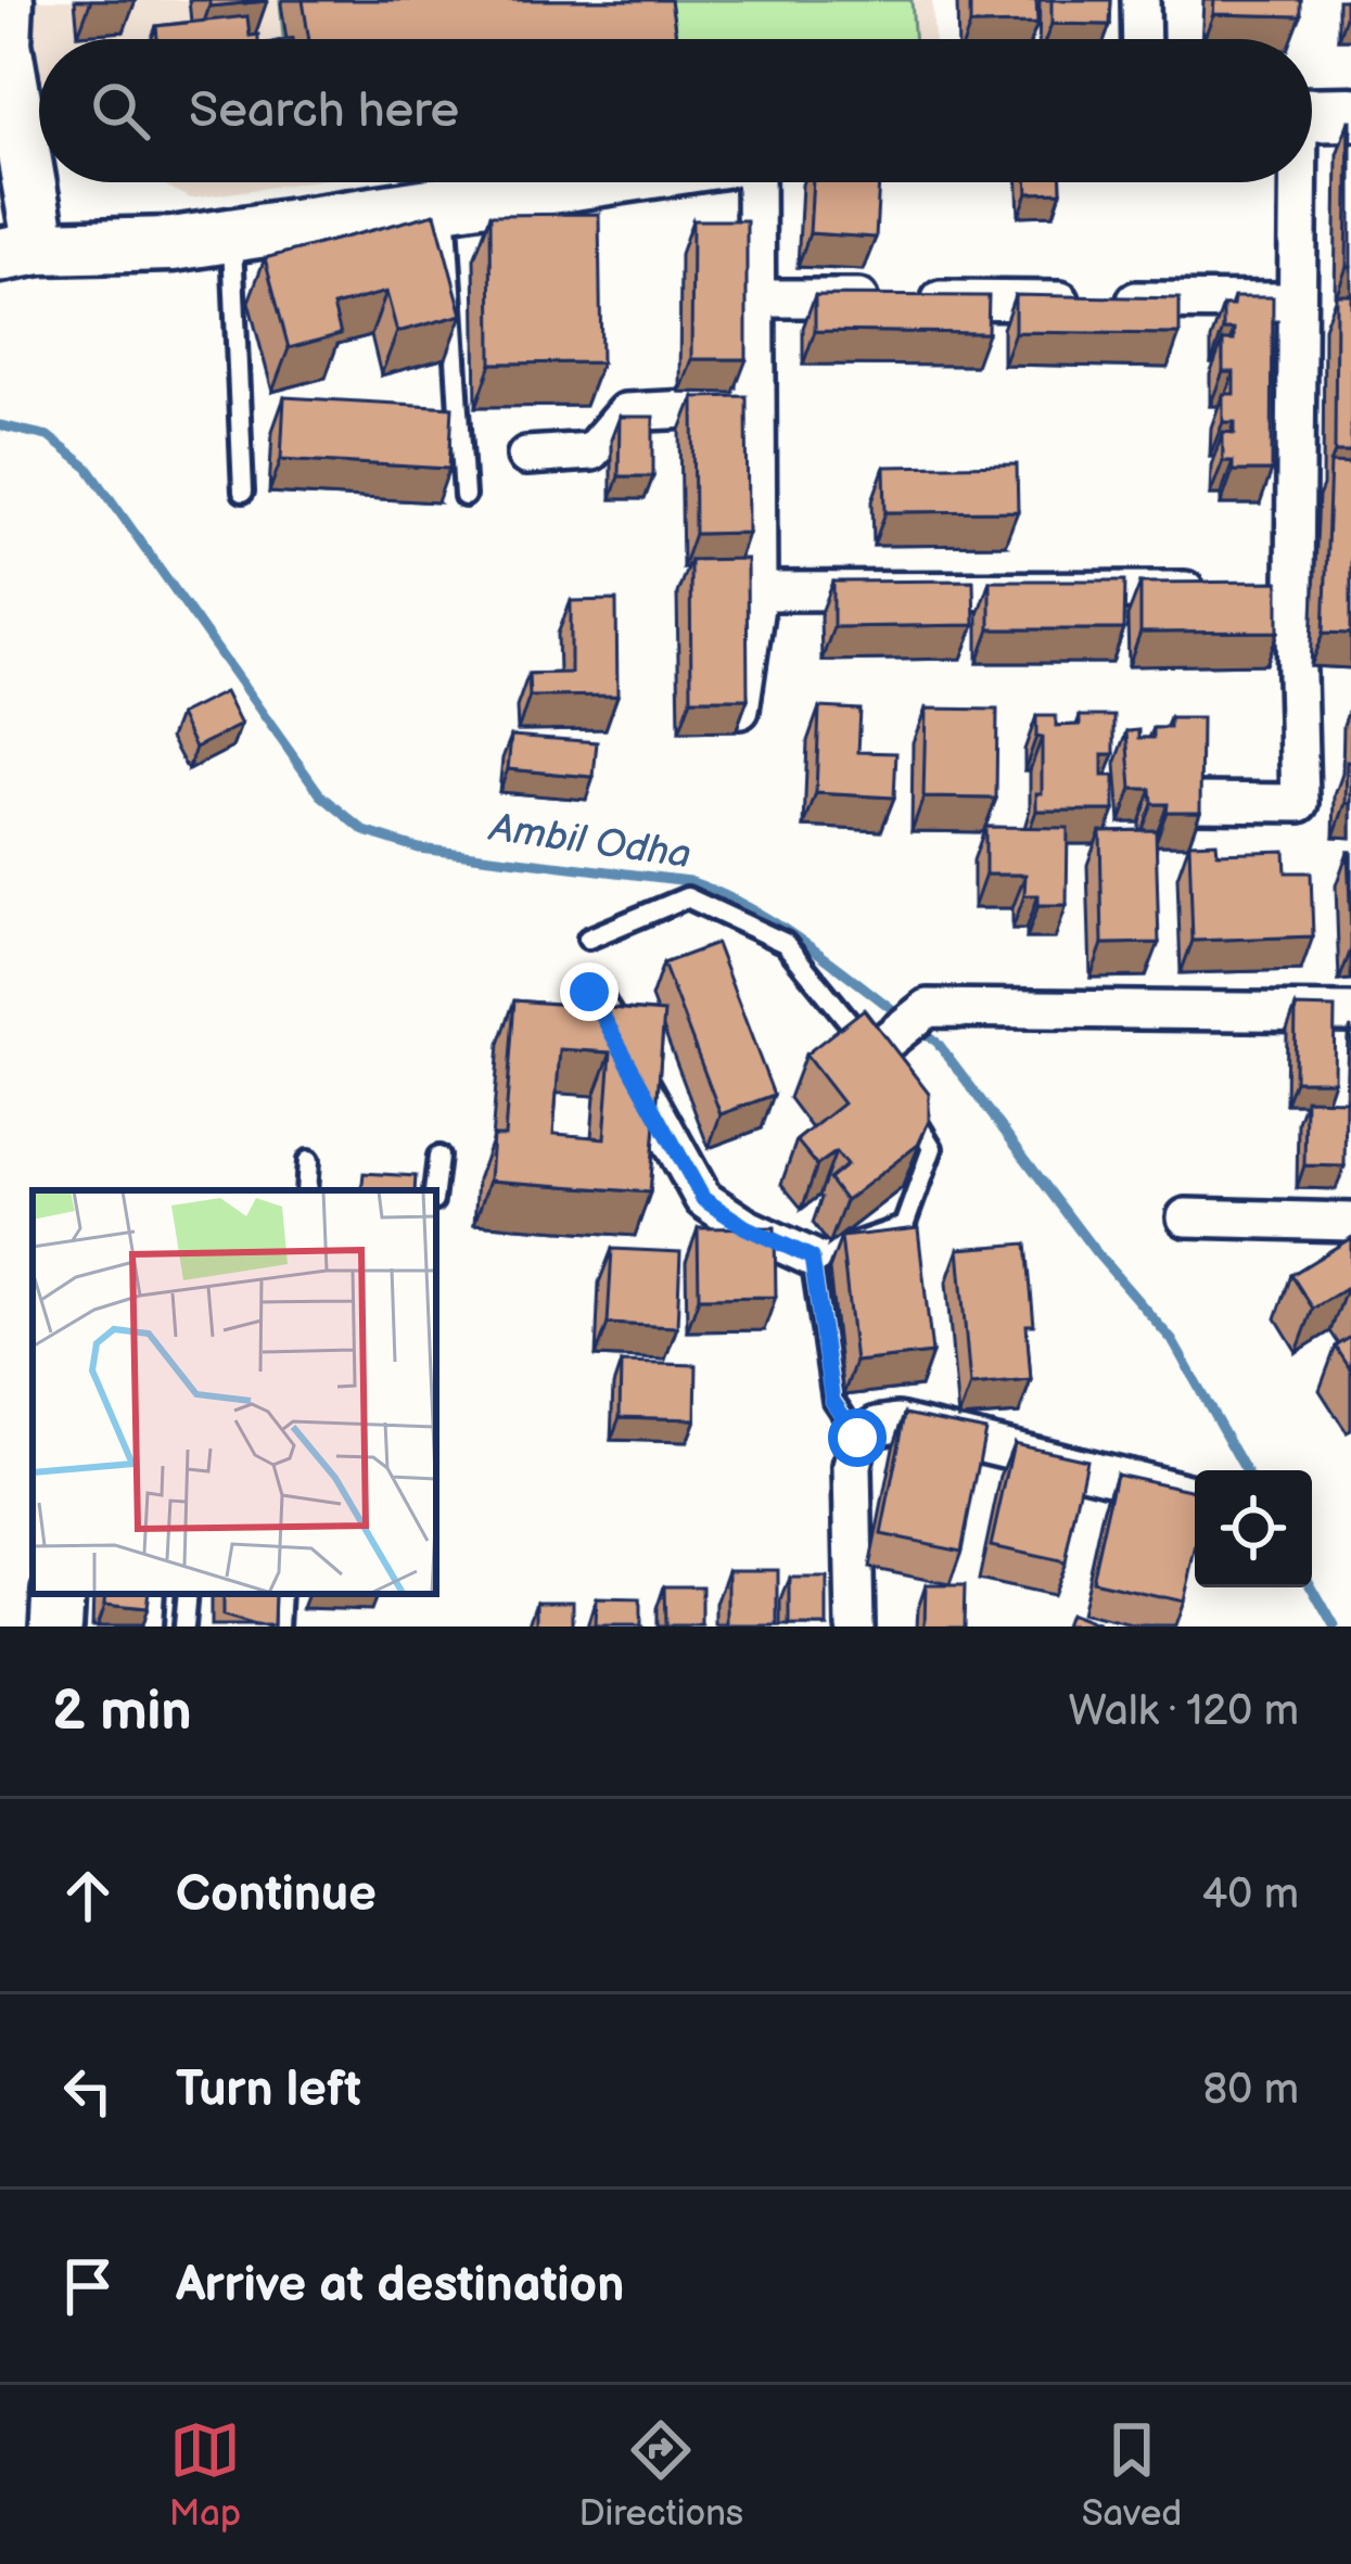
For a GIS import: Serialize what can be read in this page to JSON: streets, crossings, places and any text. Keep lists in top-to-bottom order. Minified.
{"water":["Ambil Odha"],"page":{"search":"Search here","heading":["2 min","Walk · 120 m"],"list":[["Continue","40 m"],["Turn left","80 m"],"Arrive at destination"],"nav":["Map","Directions","Saved"]}}
